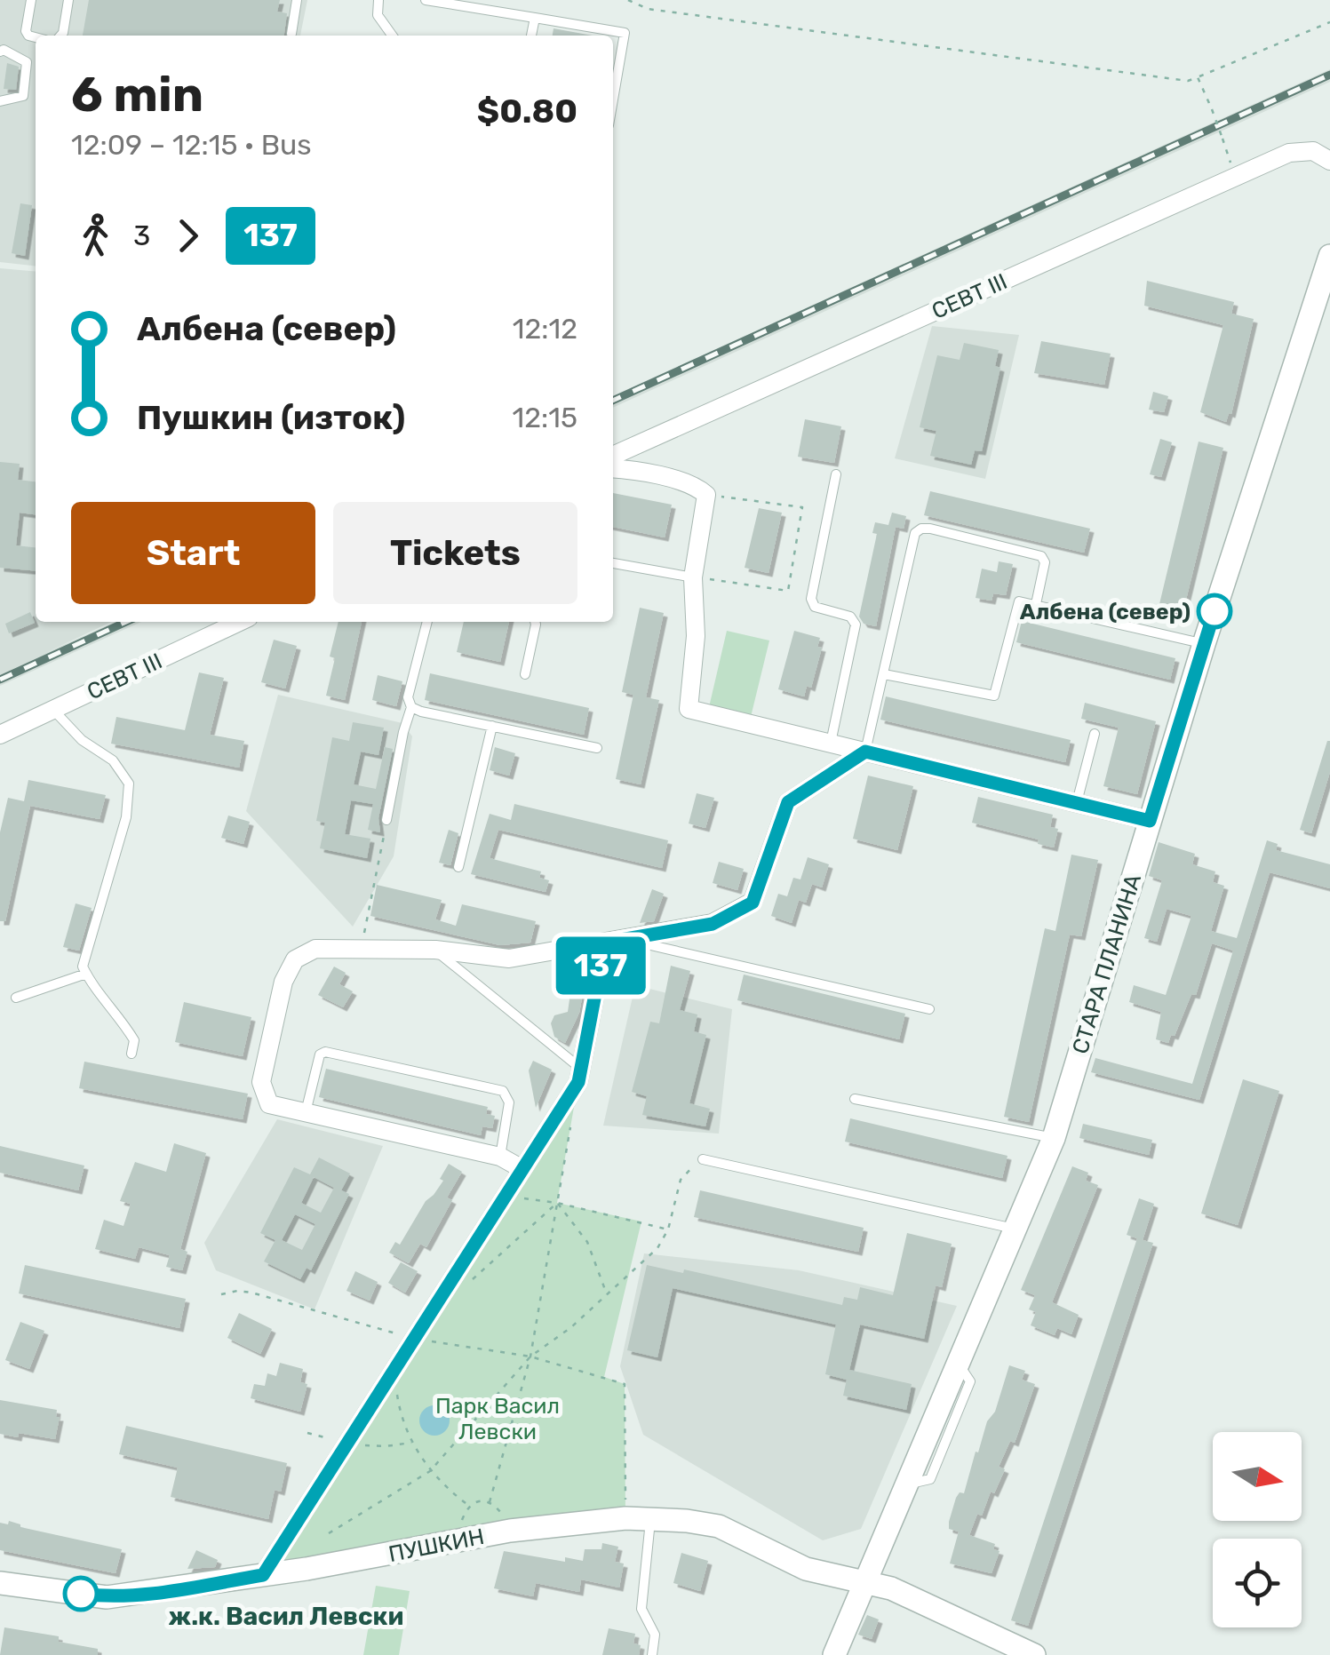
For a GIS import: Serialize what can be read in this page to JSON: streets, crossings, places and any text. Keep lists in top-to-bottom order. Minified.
{"streets":{"street":["СЕВТ III","СТАРА ПЛАНИНА","ПУШКИН"]},"crossings":[["СТАРА ПЛАНИНА","ПУШКИН"]],"districts":["ж.к. Васил Левски"],"parks":["Парк Васил Левски"],"places":["Албена (север)"],"lines":["bus line 137"],"north":"right","page":{"on_map":"137","heading":["6 min","12:09 – 12:15 · Bus","$0.80"],"legs":["3","137"],"list":[{"name":"Албена (север)","value":"12:12"},{"name":"Пушкин (изток)","value":"12:15"}],"buttons":["Start","Tickets"]}}
